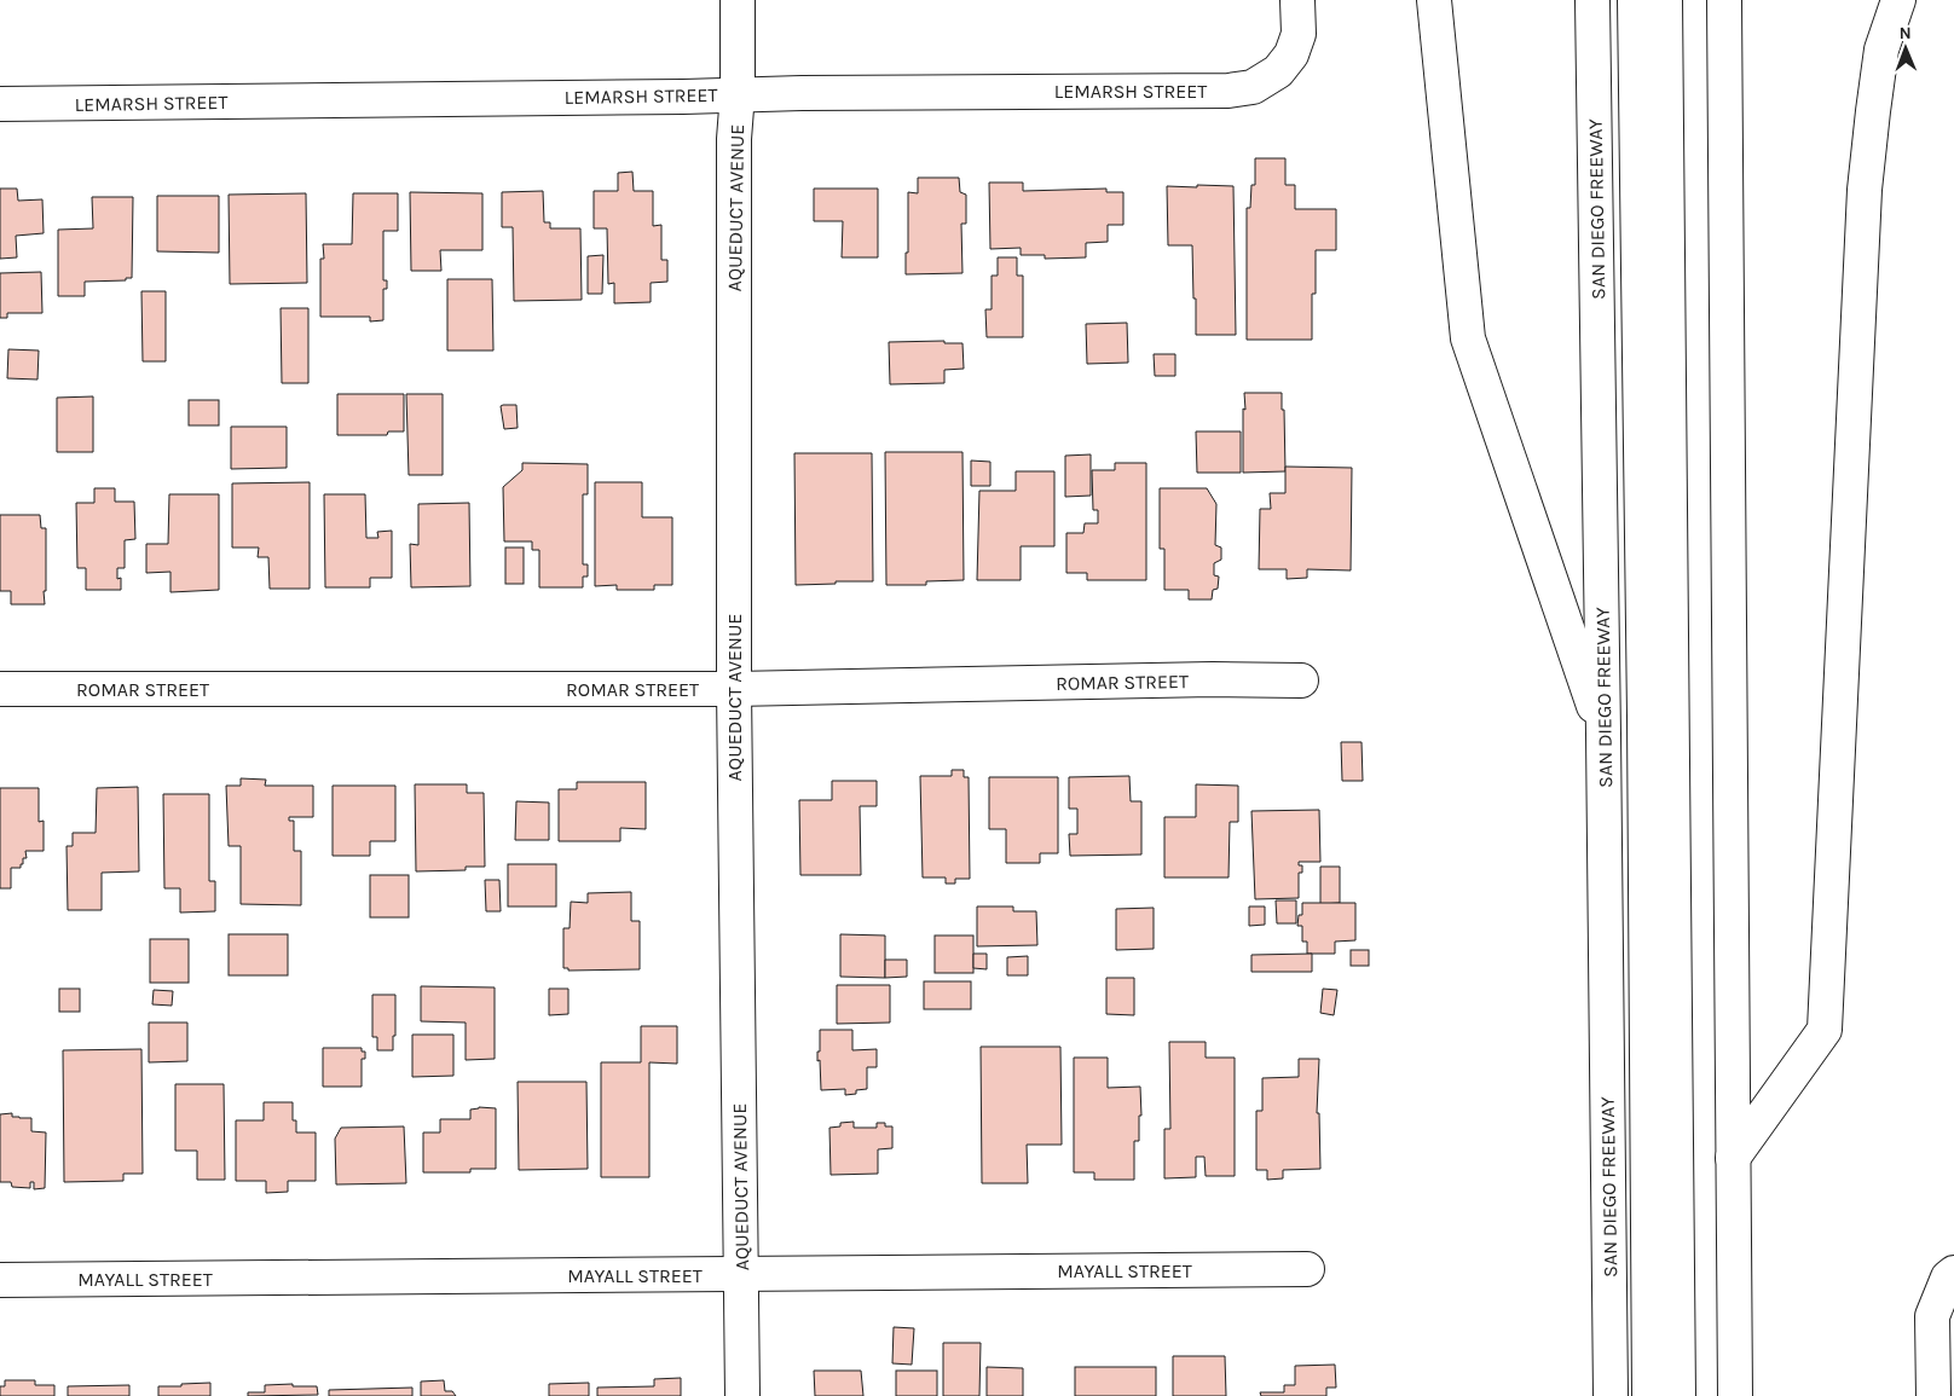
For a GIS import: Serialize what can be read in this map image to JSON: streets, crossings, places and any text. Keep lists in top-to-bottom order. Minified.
{"streets":{"main road":["LEMARSH STREET","AQUEDUCT AVENUE","SAN DIEGO FREEWAY","ROMAR STREET","MAYALL STREET"]},"crossings":[["LEMARSH STREET","AQUEDUCT AVENUE"],["AQUEDUCT AVENUE","ROMAR STREET"],["AQUEDUCT AVENUE","MAYALL STREET"]],"north":"top"}
